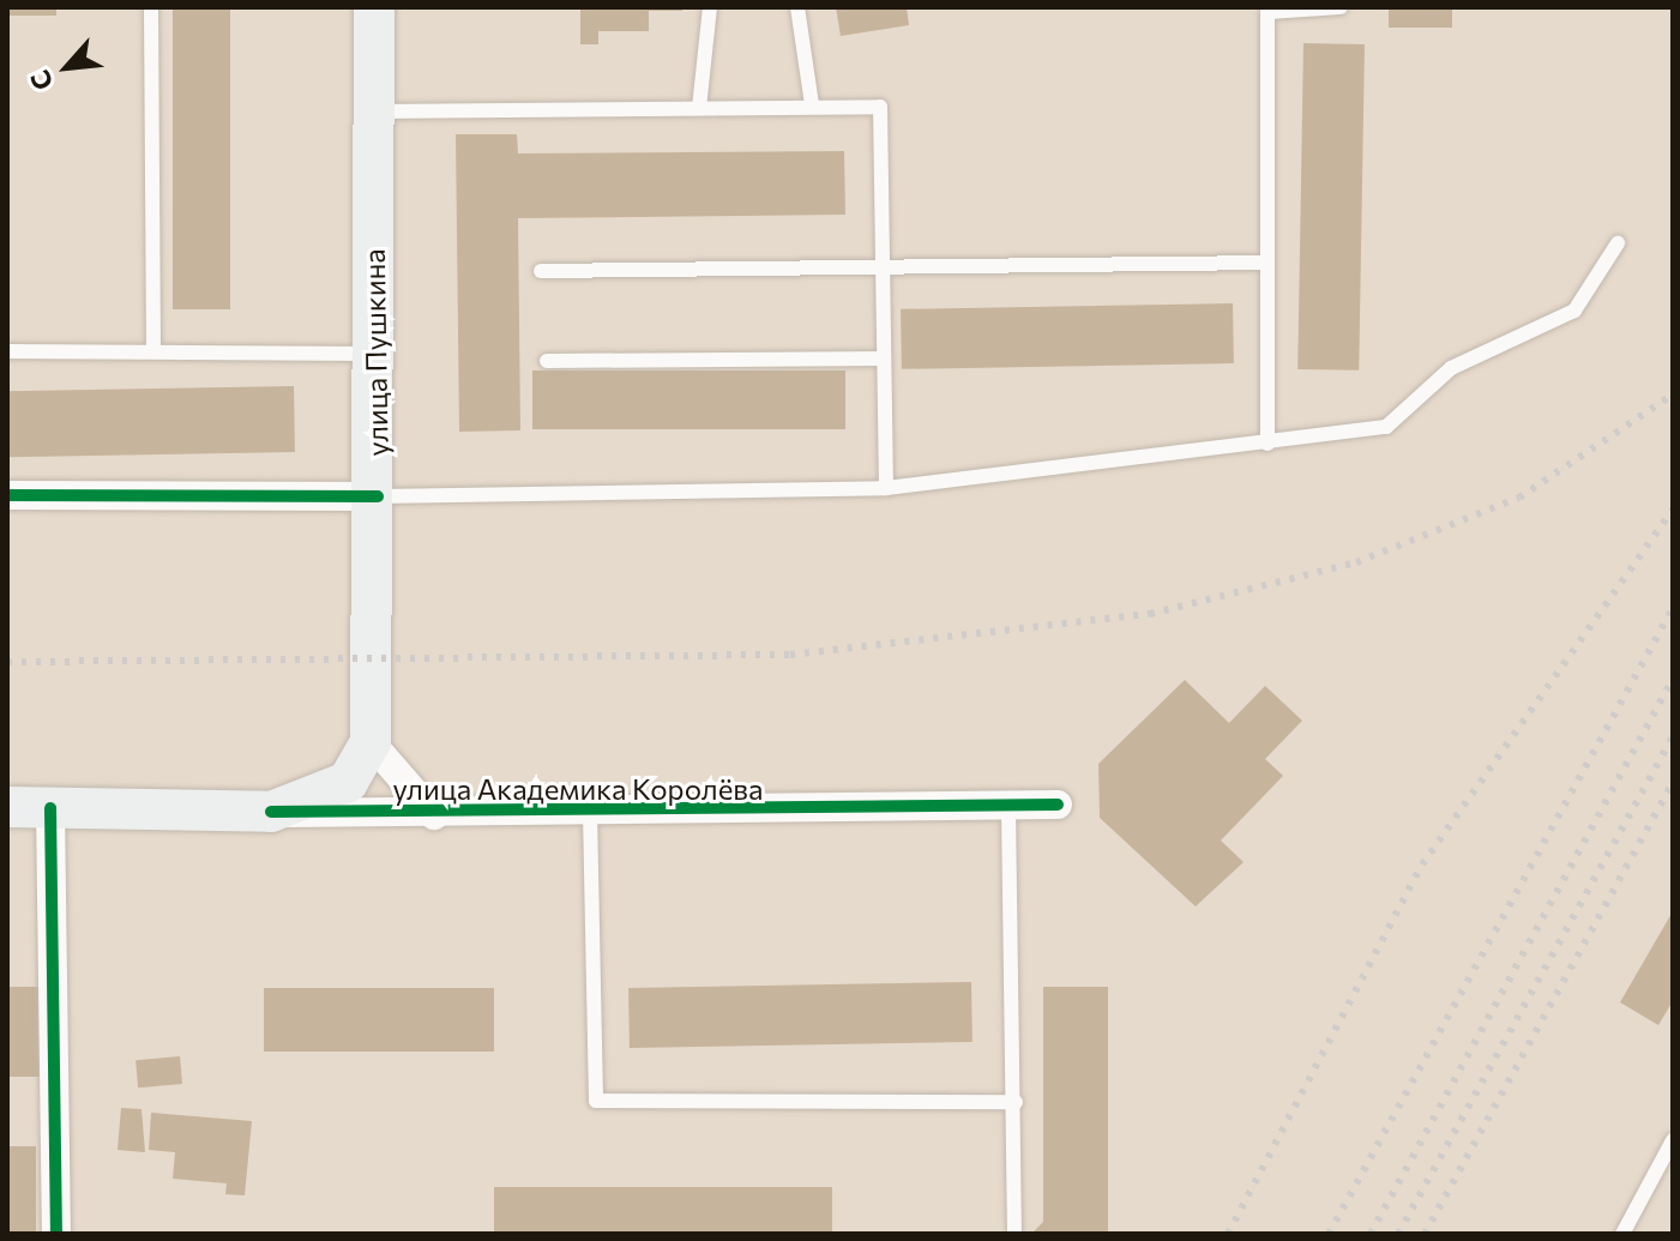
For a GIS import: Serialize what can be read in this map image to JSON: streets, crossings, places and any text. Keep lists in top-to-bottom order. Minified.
{"streets":{"main road":["улица Пушкина","улица Академика Королёва"]},"crossings":[["улица Пушкина","улица Академика Королёва"]],"north":"bottom left"}
